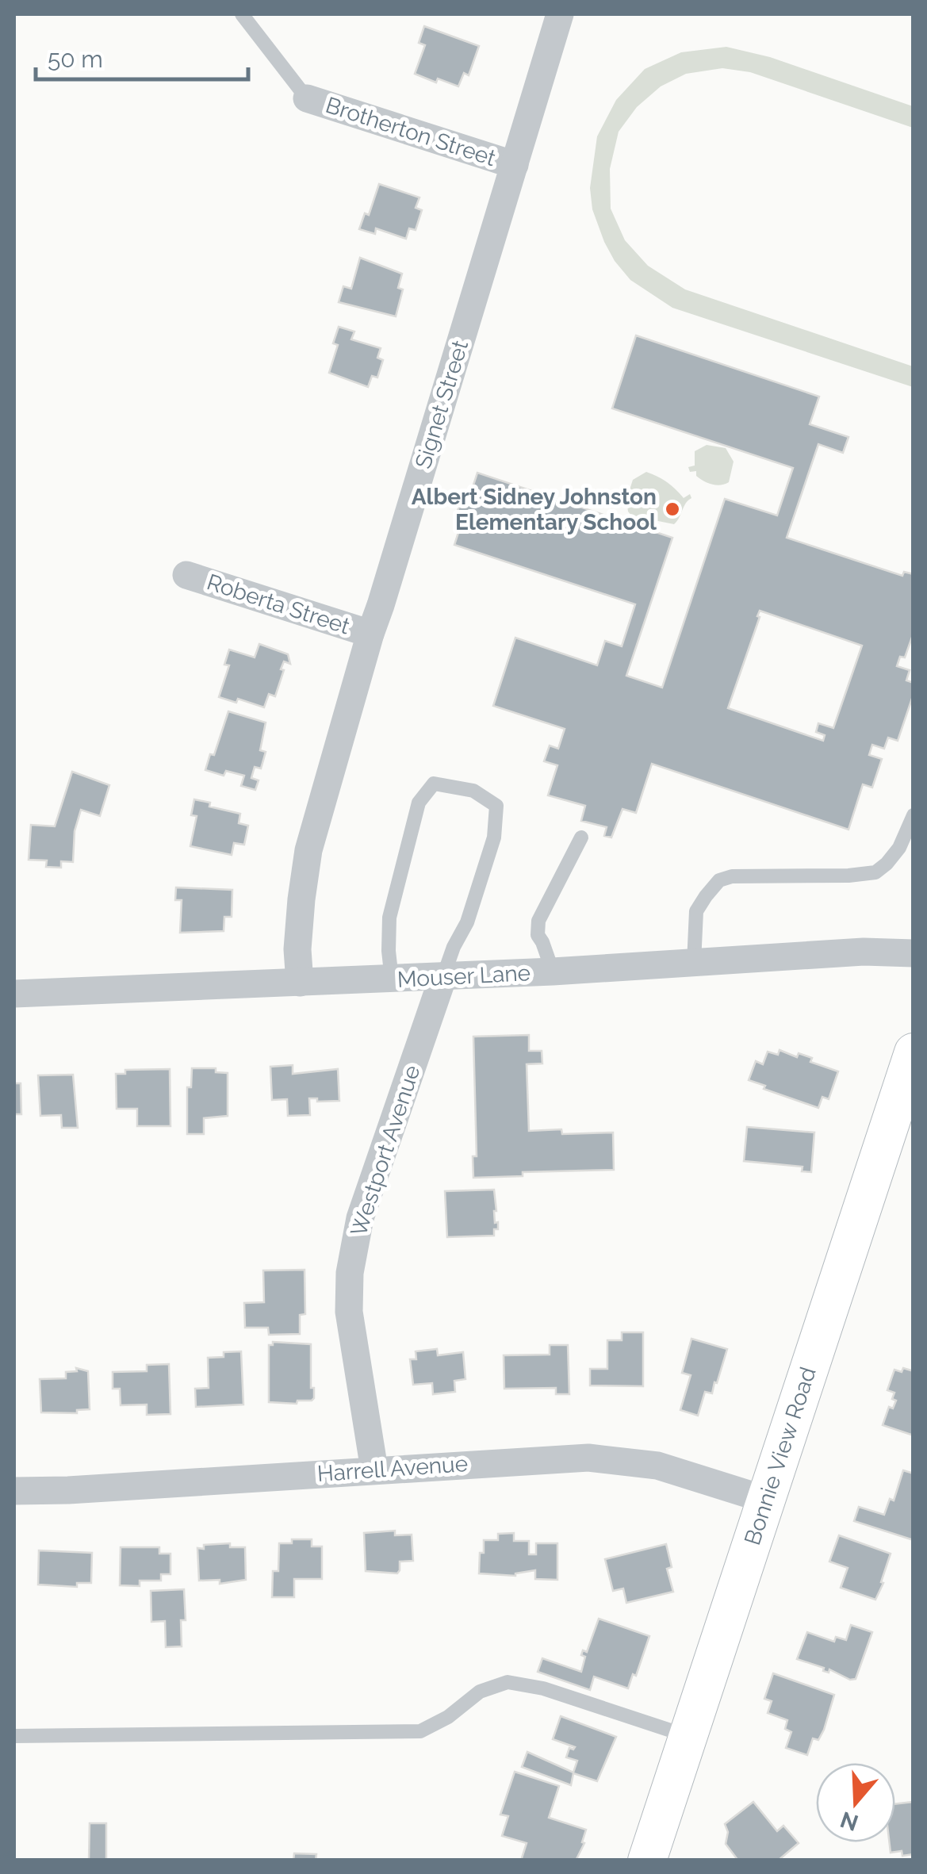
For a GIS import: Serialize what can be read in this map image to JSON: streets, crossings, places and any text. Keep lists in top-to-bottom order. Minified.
{"streets":{"street":["Brotherton Street","Signet Street","Roberta Street","Mouser Lane","Westport Avenue","Bonnie View Road","Harrell Avenue"]},"crossings":[["Brotherton Street","Signet Street"],["Signet Street","Roberta Street"],["Signet Street","Mouser Lane"],["Mouser Lane","Westport Avenue"],["Westport Avenue","Harrell Avenue"],["Bonnie View Road","Harrell Avenue"]],"places":["Albert Sidney Johnston Elementary School"],"scale_bar":"50 m","north":"bottom"}
